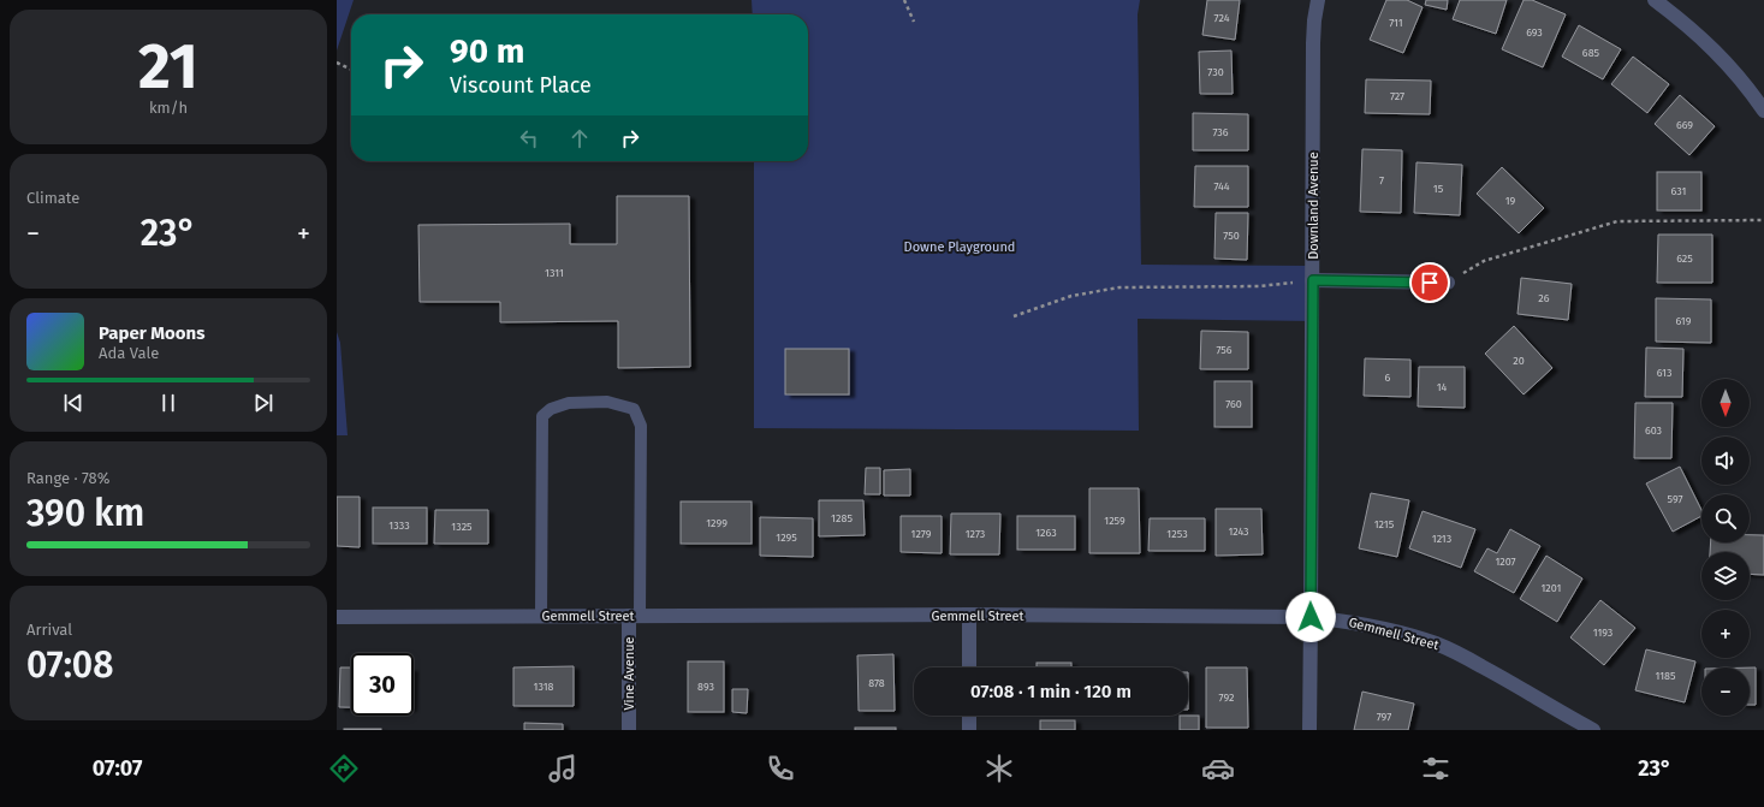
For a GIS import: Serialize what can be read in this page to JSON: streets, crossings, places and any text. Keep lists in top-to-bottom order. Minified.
{"streets":{"street":["Downland Avenue","Gemmell Street","Vine Avenue"]},"crossings":[["Downland Avenue","Gemmell Street"],["Gemmell Street","Vine Avenue"]],"parks":["Downe Playground"],"house_numbers":["724","711","693","685","730","727","669","736","7","744","15","631","19","750","625","1311","26","619","756","20","613","6","14","760","603","597","1285","1259","1299","1215","1333","1325","1243","1263","1279","1273","1253","1295","1213","1207","1201","1193","1185","878","1318","893","792","797"],"north":"bottom","page":{"tile":[["21","km/h"],"Climate",["Range · 78%","390 km"],["Arrival","07:08"]],"turn":["90 m","Viscount Place"],"heat":["−","23°","+"],"song":["Paper Moons","Ada Vale"],"map_buttons":["+","−"],"limit":"30","trip":"07:08 · 1 min · 120 m","tabs":["07:07","23°"]}}
